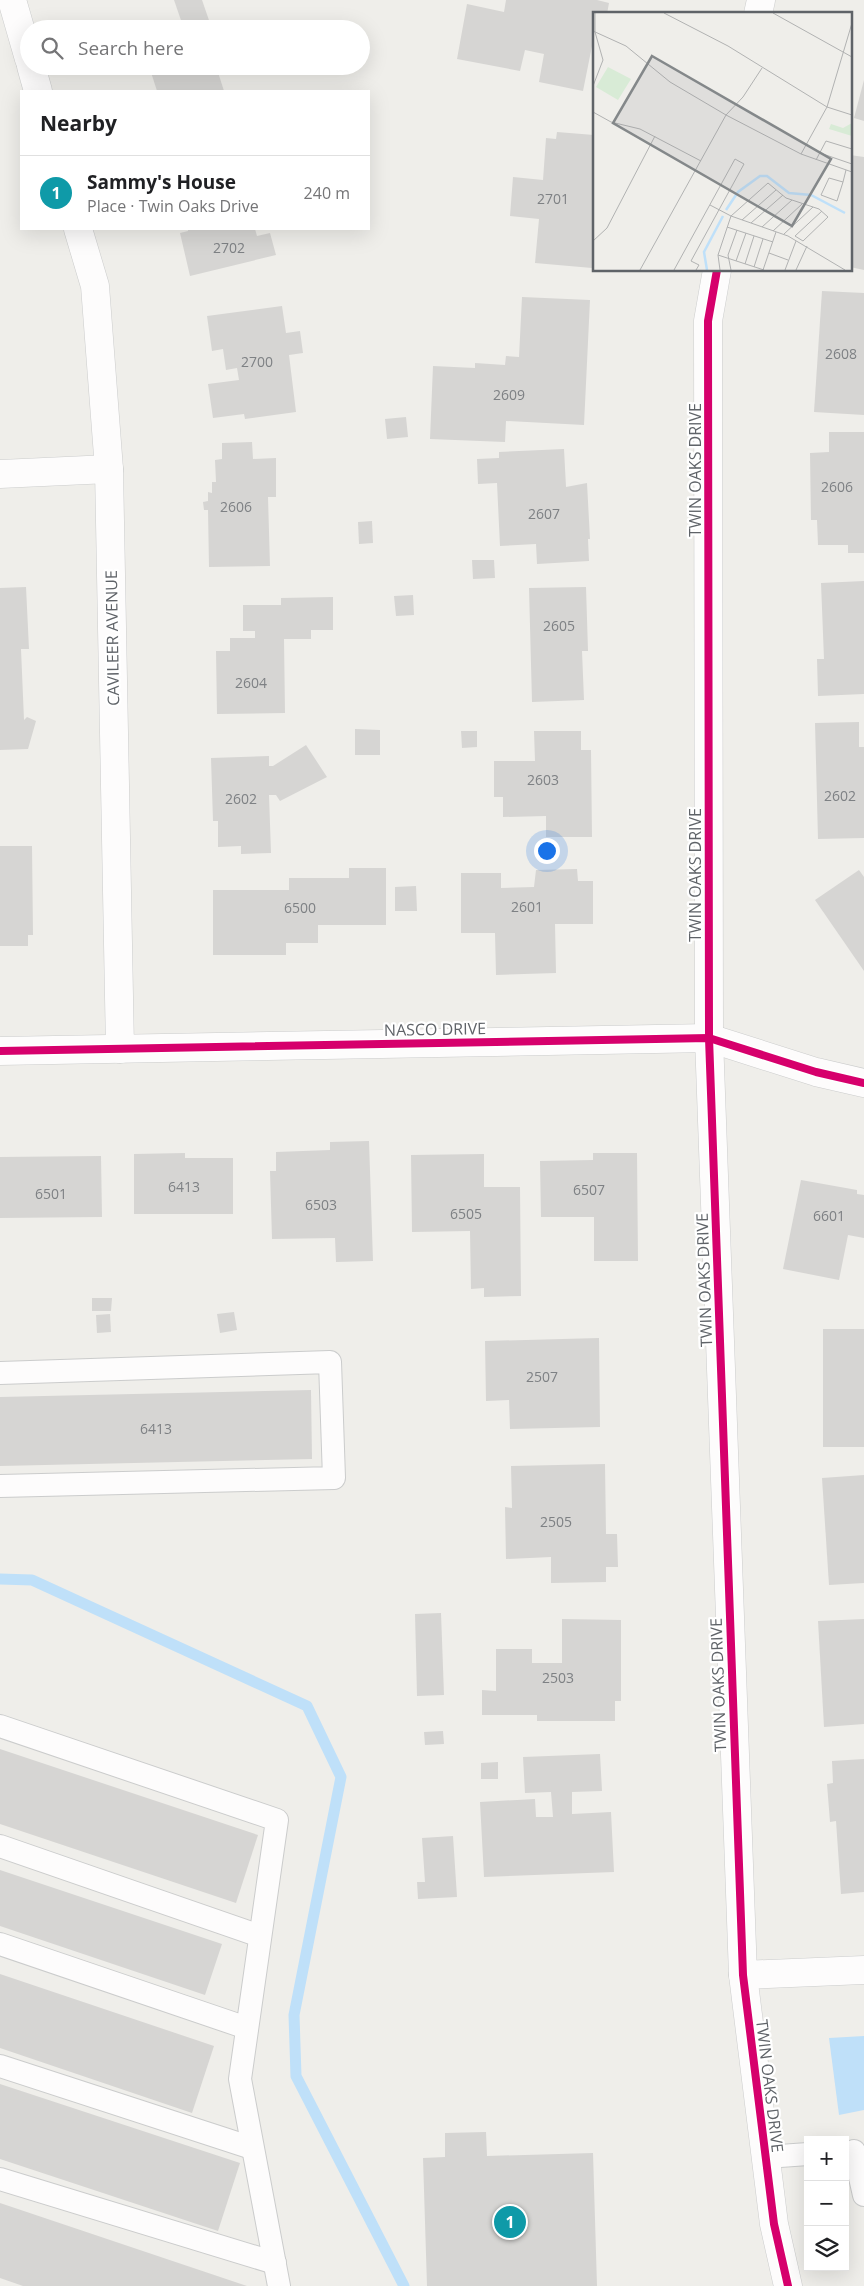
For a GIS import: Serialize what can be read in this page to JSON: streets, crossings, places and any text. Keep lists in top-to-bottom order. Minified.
{"streets":{"street":["TWIN OAKS DRIVE","CAVILEER AVENUE","NASCO DRIVE"]},"crossings":[["TWIN OAKS DRIVE","NASCO DRIVE"],["CAVILEER AVENUE","NASCO DRIVE"]],"house_numbers":["2701","2702","2608","2700","2609","2606","2606","2607","2605","2604","2603","2602","2602","2601","6500","6413","6507","6501","6503","6505","6601","2507","6413","2505","2503"],"page":{"search":"Search here","heading":"Nearby","list":[{"mark":"1","name":"Sammy's House","note":"Place · Twin Oaks Drive","value":"240 m"}],"map_buttons":["+","−"],"pins":"1"}}
